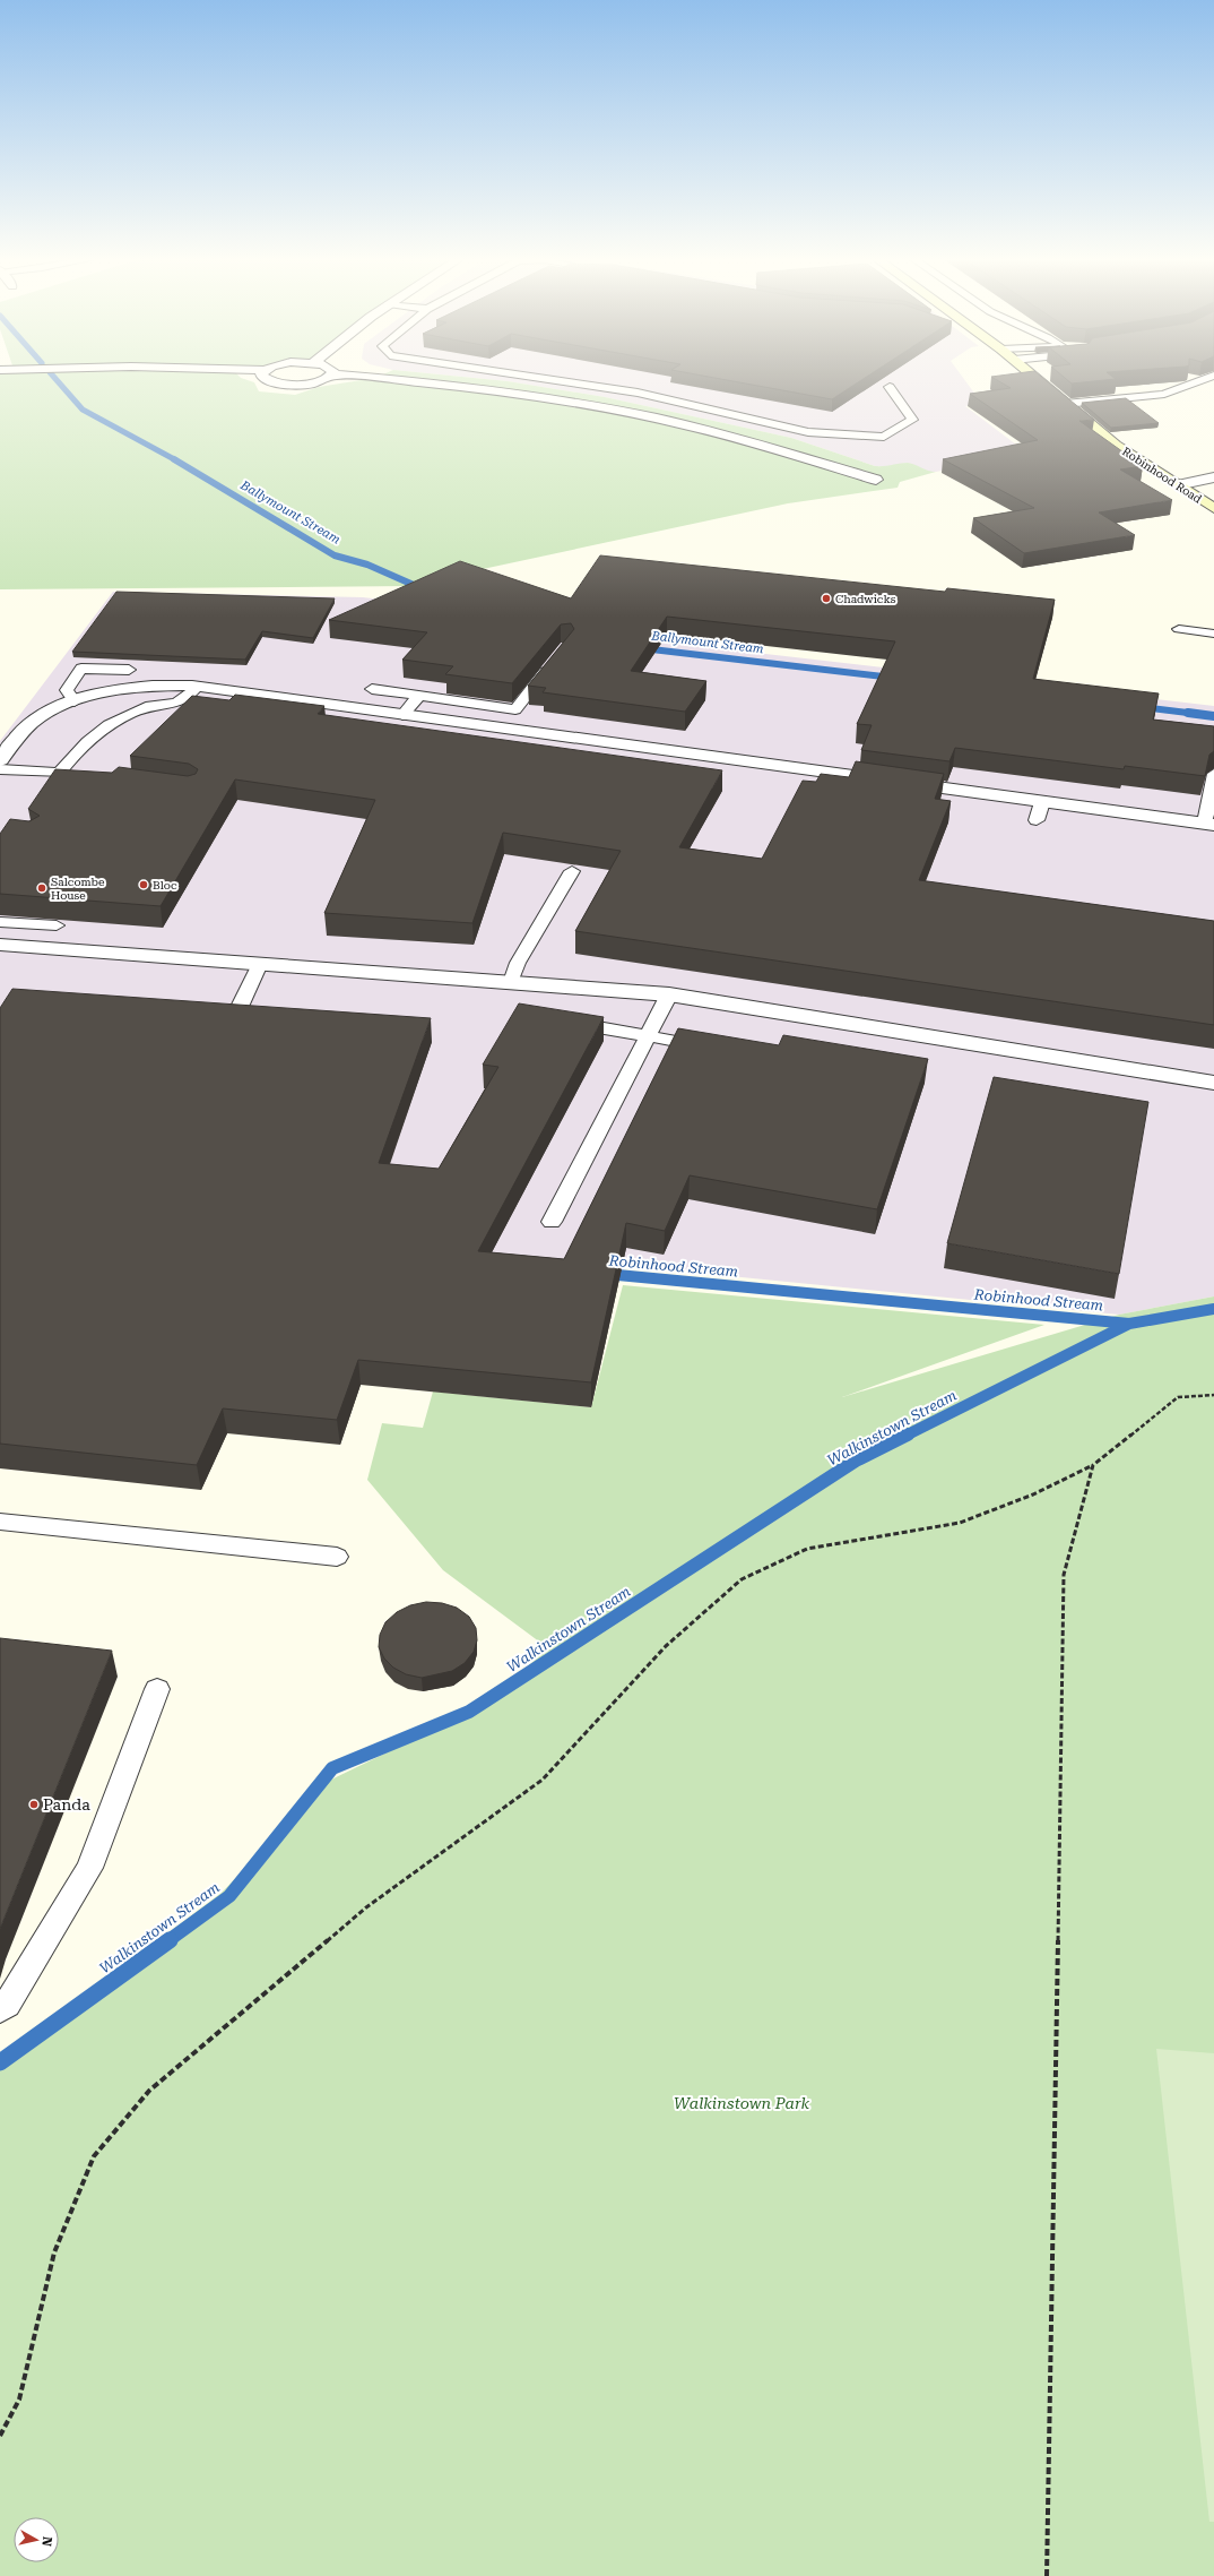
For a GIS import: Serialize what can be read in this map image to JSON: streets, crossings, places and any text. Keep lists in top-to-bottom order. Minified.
{"streets":{"street":["Robinhood Road"]},"water":["Ballymount Stream","Robinhood Stream","Walkinstown Stream"],"parks":["Walkinstown Park"],"places":["Chadwicks","Bloc","Salcombe House","Panda"],"north":"right"}
